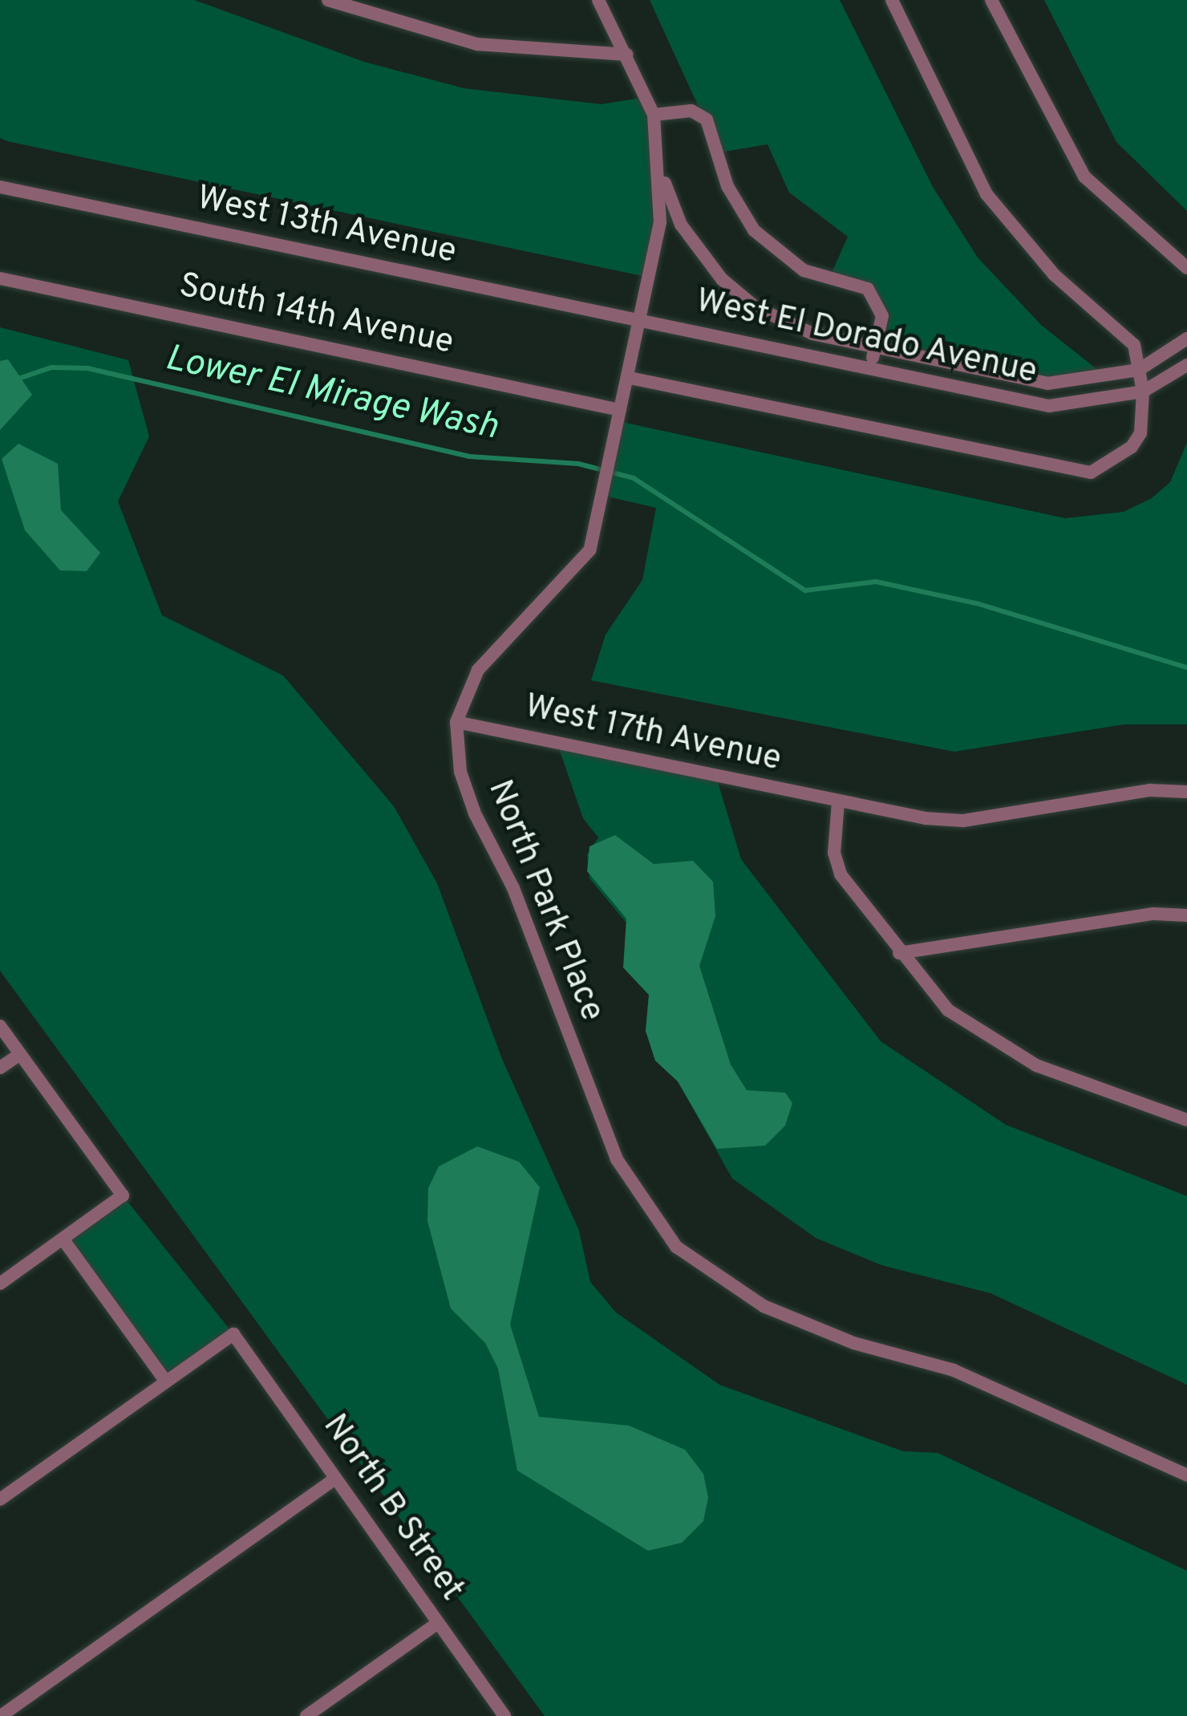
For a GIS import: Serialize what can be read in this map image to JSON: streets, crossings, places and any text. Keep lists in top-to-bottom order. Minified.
{"streets":{"street":["West 13th Avenue","South 14th Avenue","West El Dorado Avenue","West 17th Avenue","North Park Place","North B Street"]},"crossings":[["West 13th Avenue","West El Dorado Avenue"],["West 17th Avenue","North Park Place"]],"water":["Lower El Mirage Wash"]}
